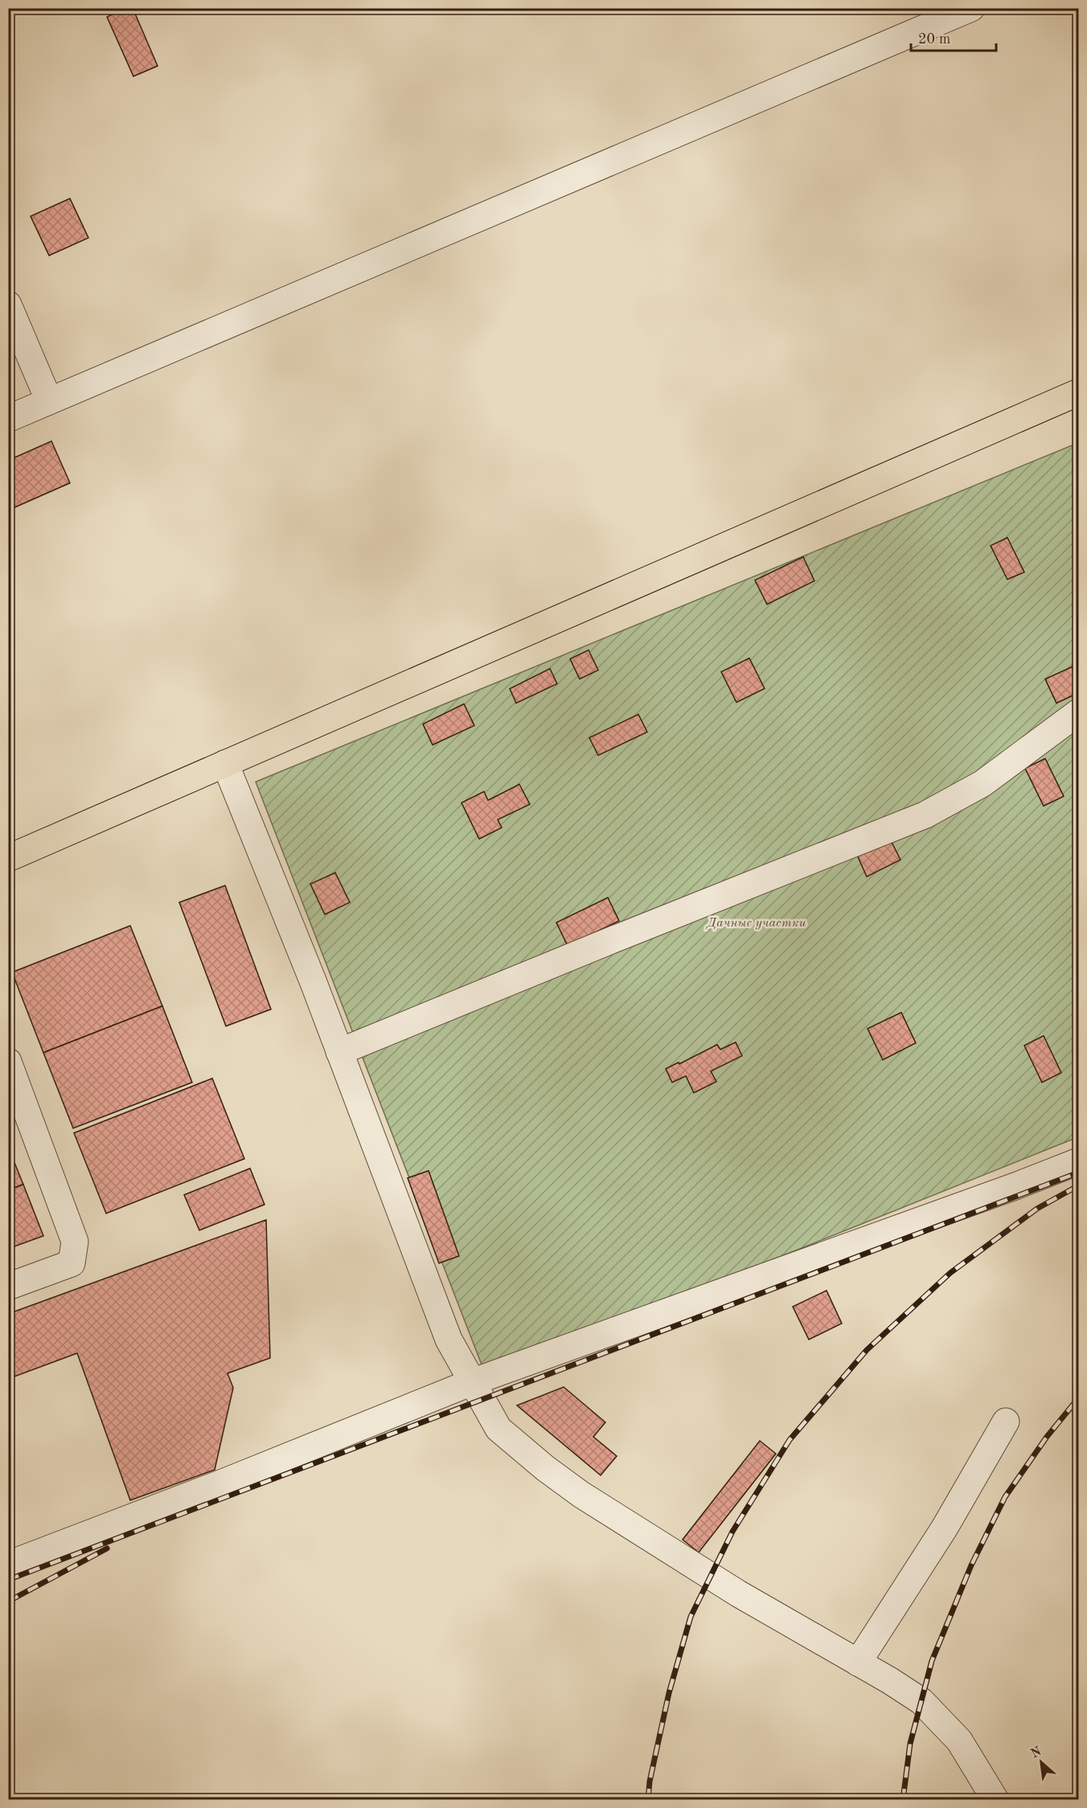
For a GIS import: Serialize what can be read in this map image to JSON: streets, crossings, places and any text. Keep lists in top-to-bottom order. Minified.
{"parks":["Дачные участки"],"scale_bar":"20 m","north":"top left"}
